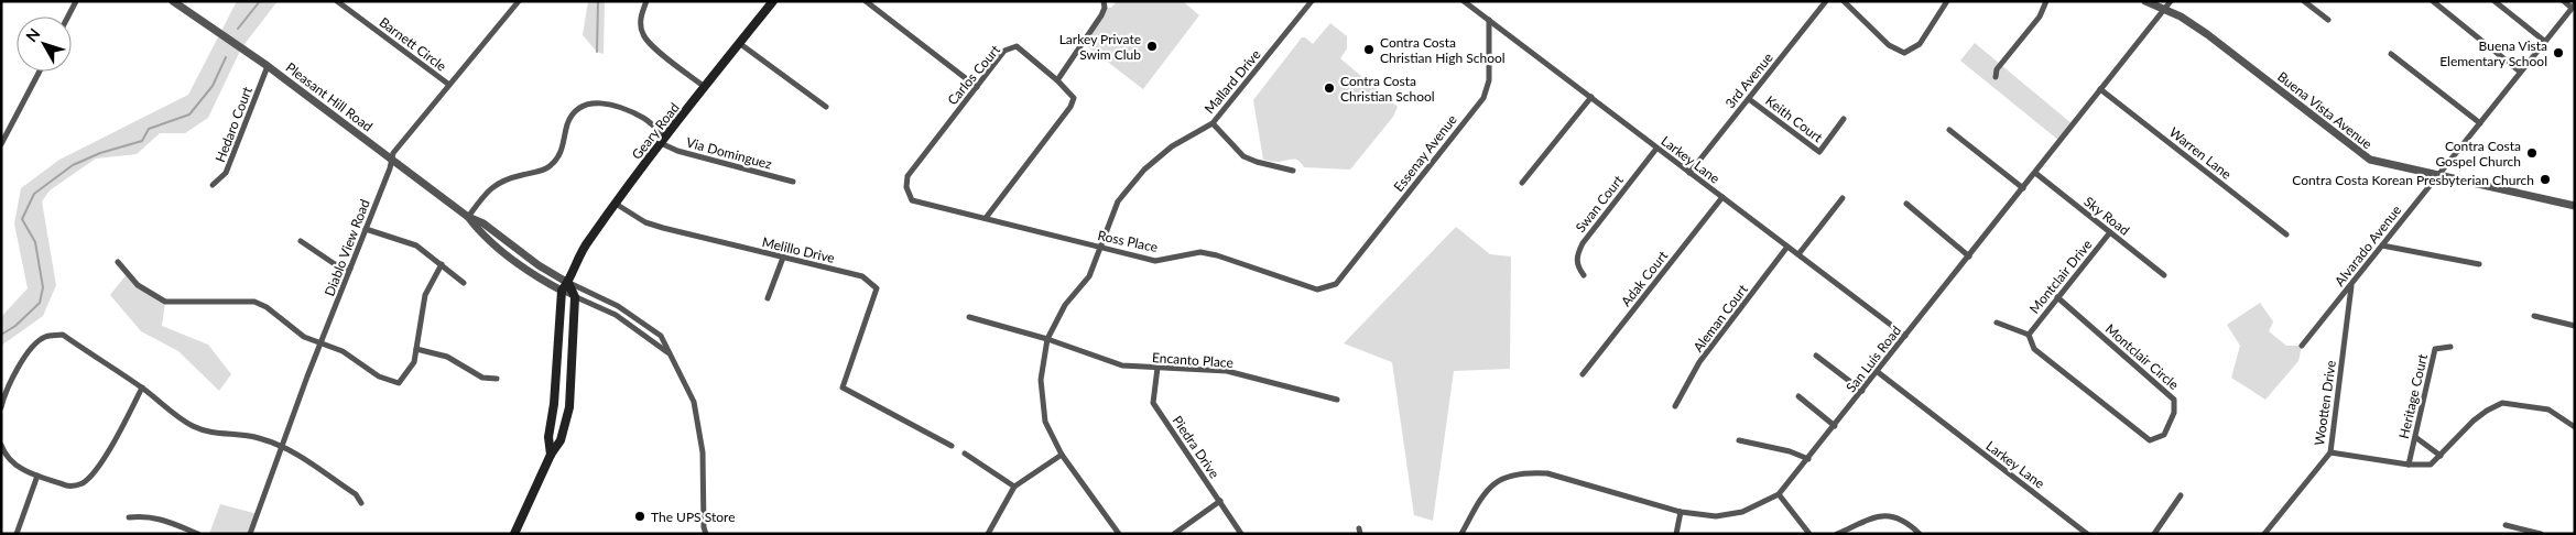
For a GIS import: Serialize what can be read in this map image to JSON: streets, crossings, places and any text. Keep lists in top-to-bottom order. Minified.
{"streets":{"main road":["Geary Road"],"street":["Barnett Circle","Carlos Court","3rd Avenue","Mallard Drive","Pleasant Hill Road","Buena Vista Avenue","Keith Court","Hedaro Court","Via Dominguez","Essenay Avenue","Warren Lane","Larkey Lane","Swan Court","Sky Road","Ross Place","Alvarado Avenue","Diablo View Road","Melillo Drive","Montclair Drive","Adak Court","Aleman Court","Montclair Circle","San Luis Road","Encanto Place","Heritage Court","Wootten Drive","Piedra Drive"]},"crossings":[["Barnett Circle","Diablo View Road"],["Carlos Court","Ross Place"],["3rd Avenue","Keith Court"],["3rd Avenue","Larkey Lane"],["Mallard Drive","Ross Place"],["Mallard Drive","Encanto Place"],["Pleasant Hill Road","Hedaro Court"],["Pleasant Hill Road","Geary Road"],["Pleasant Hill Road","Diablo View Road"],["Buena Vista Avenue","Alvarado Avenue"],["Buena Vista Avenue","San Luis Road"],["Geary Road","Via Dominguez"],["Geary Road","Melillo Drive"],["Essenay Avenue","Larkey Lane"],["Essenay Avenue","Ross Place"],["Warren Lane","San Luis Road"],["Larkey Lane","Swan Court"],["Larkey Lane","Adak Court"],["Larkey Lane","Aleman Court"],["Larkey Lane","San Luis Road"],["Sky Road","Montclair Drive"],["Sky Road","San Luis Road"],["Alvarado Avenue","Wootten Drive"],["Montclair Drive","Montclair Circle"],["Encanto Place","Piedra Drive"]],"places":["Larkey Private Swim Club","Contra Costa Christian High School","Buena Vista Elementary School","Contra Costa Christian School","Contra Costa Gospel Church","Contra Costa Korean Presbyterian Church","The UPS Store"],"north":"top left"}
